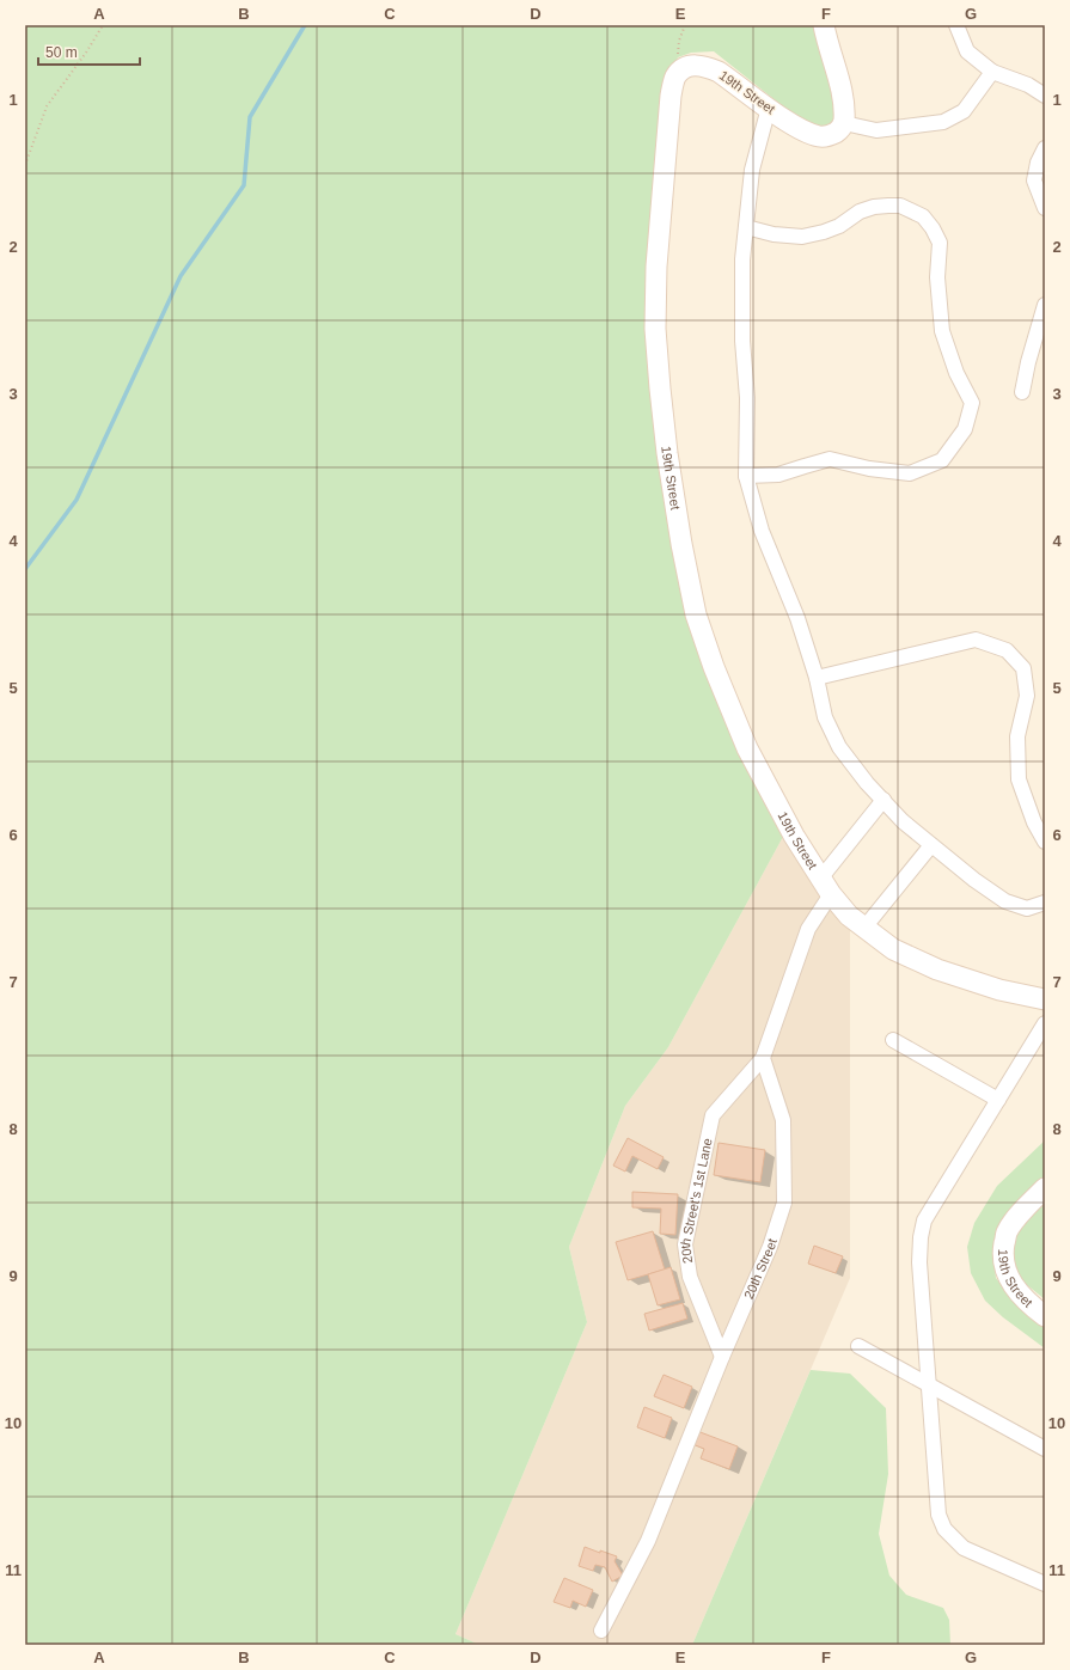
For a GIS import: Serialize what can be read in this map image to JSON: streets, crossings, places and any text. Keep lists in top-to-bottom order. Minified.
{"streets":{"street":["19th Street","20th Street's 1st Lane","20th Street"]},"crossings":[["20th Street's 1st Lane","20th Street"]],"scale_bar":"50 m","grid":{"columns":["A","B","C","D","E","F","G"],"rows":["1","2","3","4","5","6","7","8","9","10","11"]}}
